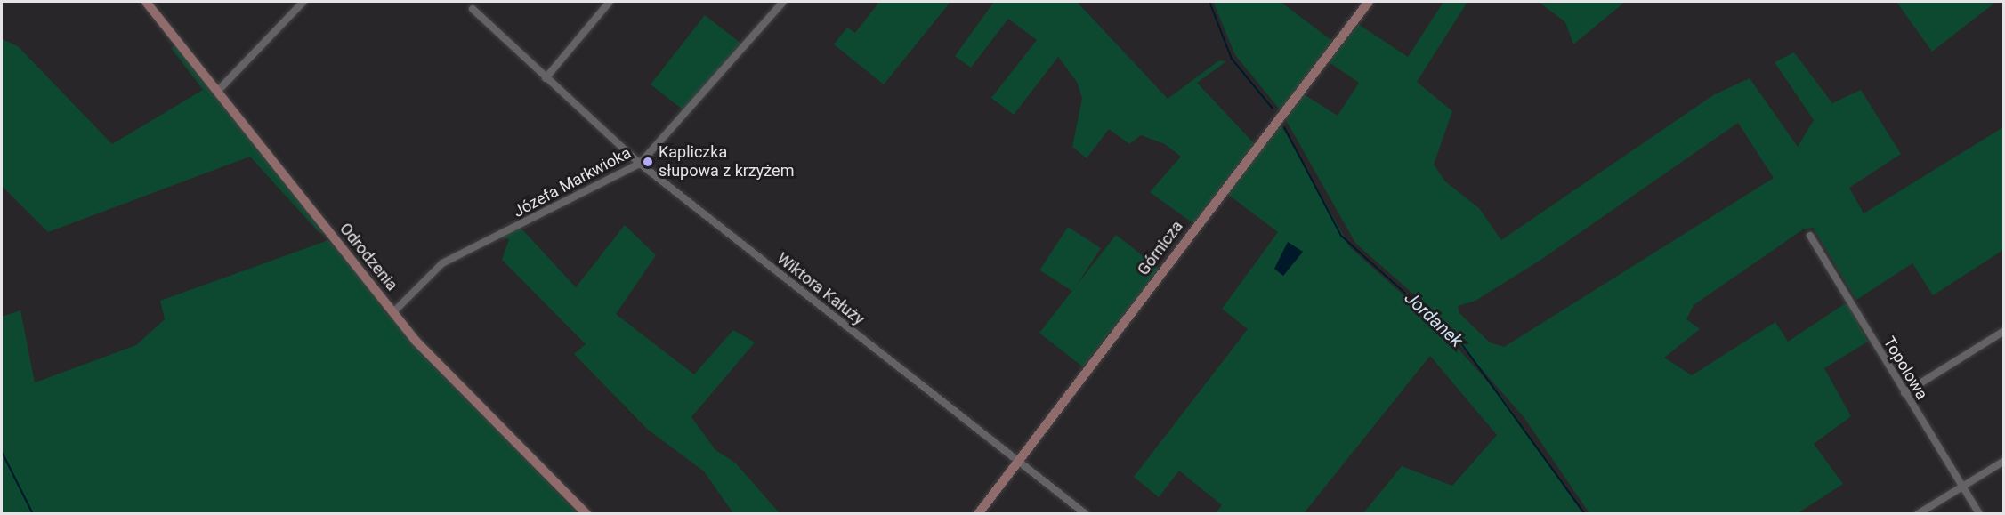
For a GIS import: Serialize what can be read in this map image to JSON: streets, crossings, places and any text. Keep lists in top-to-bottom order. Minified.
{"streets":{"street":["Józefa Markwioka","Górnicza","Odrodzenia","Wiktora Kałuży","Topolowa"]},"crossings":[["Józefa Markwioka","Odrodzenia"],["Józefa Markwioka","Wiktora Kałuży"],["Górnicza","Wiktora Kałuży"]],"water":["Jordanek"],"places":["Kapliczka słupowa z krzyżem"]}
